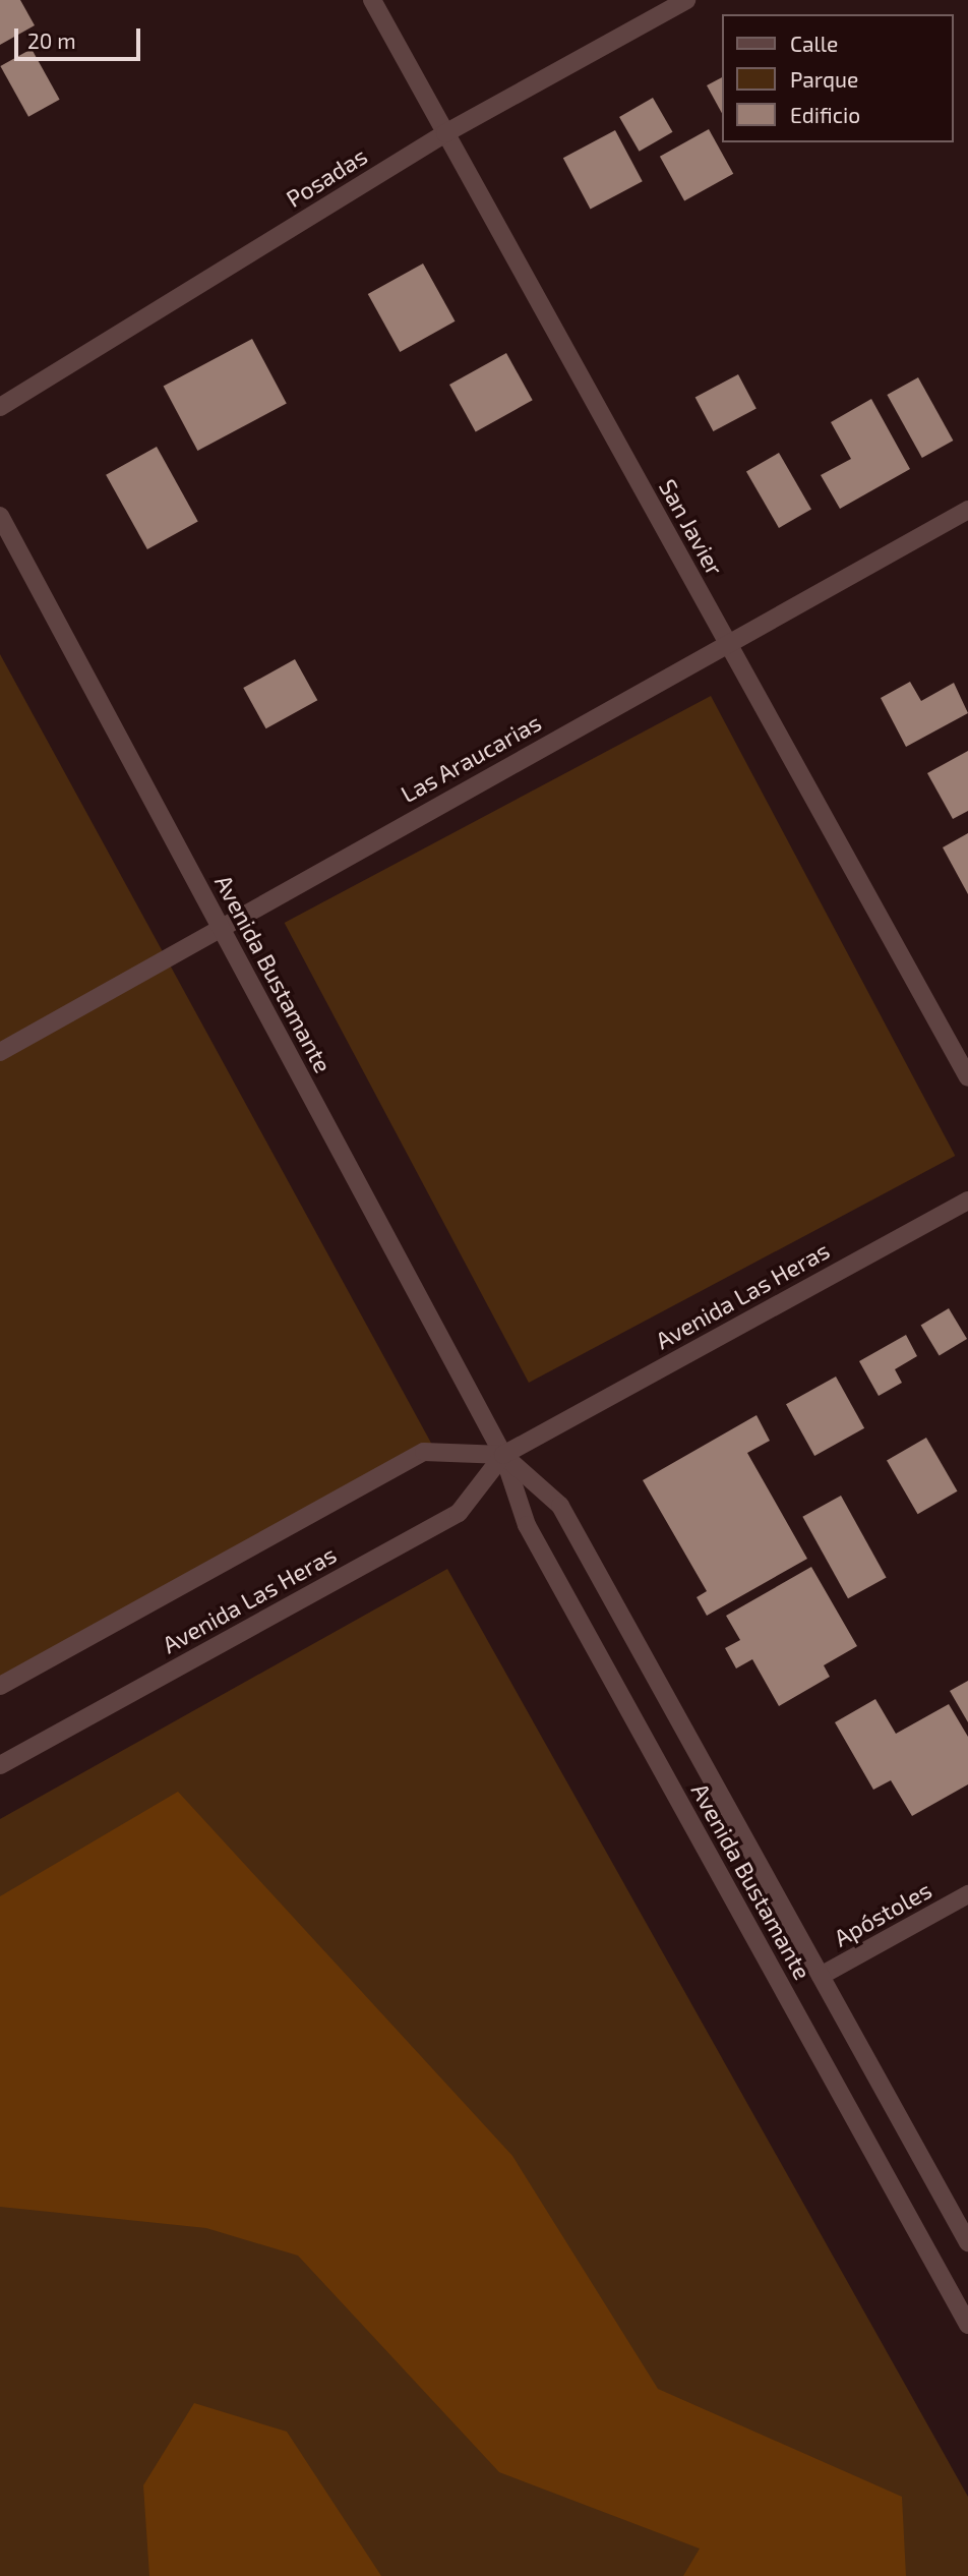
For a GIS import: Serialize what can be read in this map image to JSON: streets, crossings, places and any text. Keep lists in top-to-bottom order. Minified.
{"streets":{"main road":["Posadas","San Javier","Las Araucarias","Avenida Bustamante","Avenida Las Heras","Apóstoles"]},"crossings":[["Posadas","San Javier"],["San Javier","Las Araucarias"],["Las Araucarias","Avenida Bustamante"],["Avenida Bustamante","Avenida Las Heras"],["Avenida Bustamante","Apóstoles"]],"legend":["Calle","Parque","Edificio"],"scale_bar":"20 m"}
